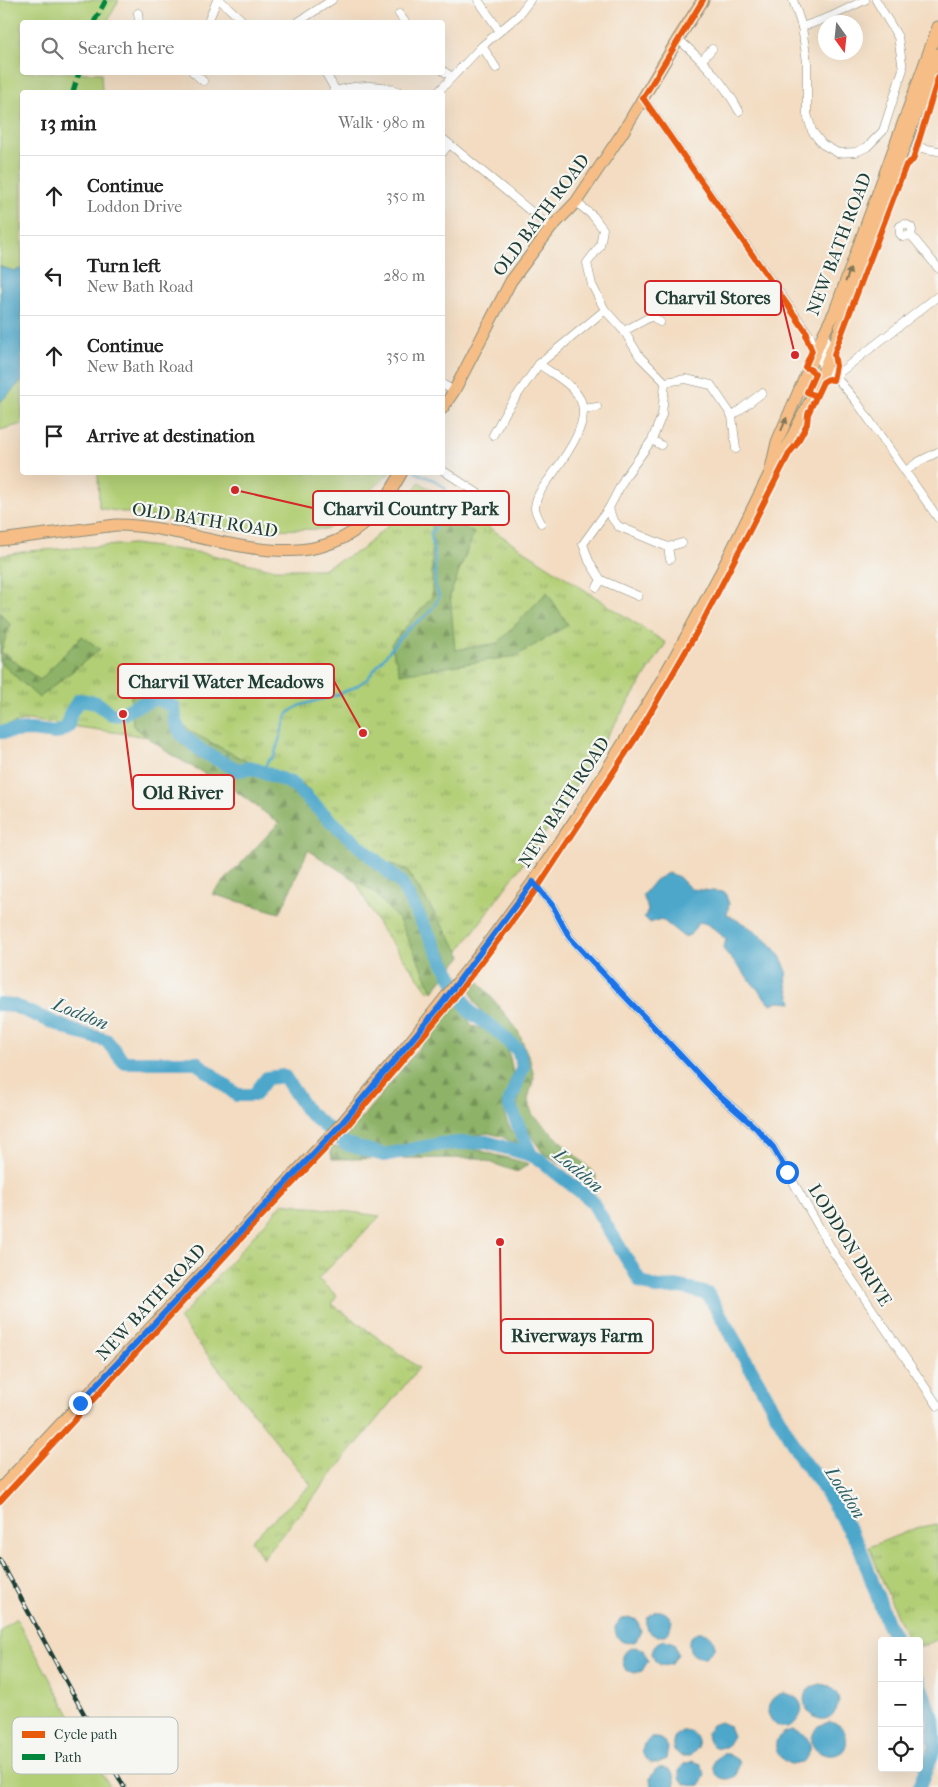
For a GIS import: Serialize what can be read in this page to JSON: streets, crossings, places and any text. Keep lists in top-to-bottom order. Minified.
{"streets":{"main road":["OLD BATH ROAD","NEW BATH ROAD"],"street":["LODDON DRIVE"]},"crossings":[["NEW BATH ROAD","LODDON DRIVE"]],"water":["Loddon"],"places":["Charvil Stores","Charvil Country Park","Old River","Charvil Water Meadows","Riverways Farm"],"legend":["Cycle path","Path"],"north":"bottom","page":{"search":"Search here","heading":["13 min","Walk · 980 m"],"list":[["Continue","Loddon Drive","350 m"],["Turn left","New Bath Road","280 m"],["Continue","New Bath Road","350 m"],"Arrive at destination"],"map_buttons":["+","−"]}}
